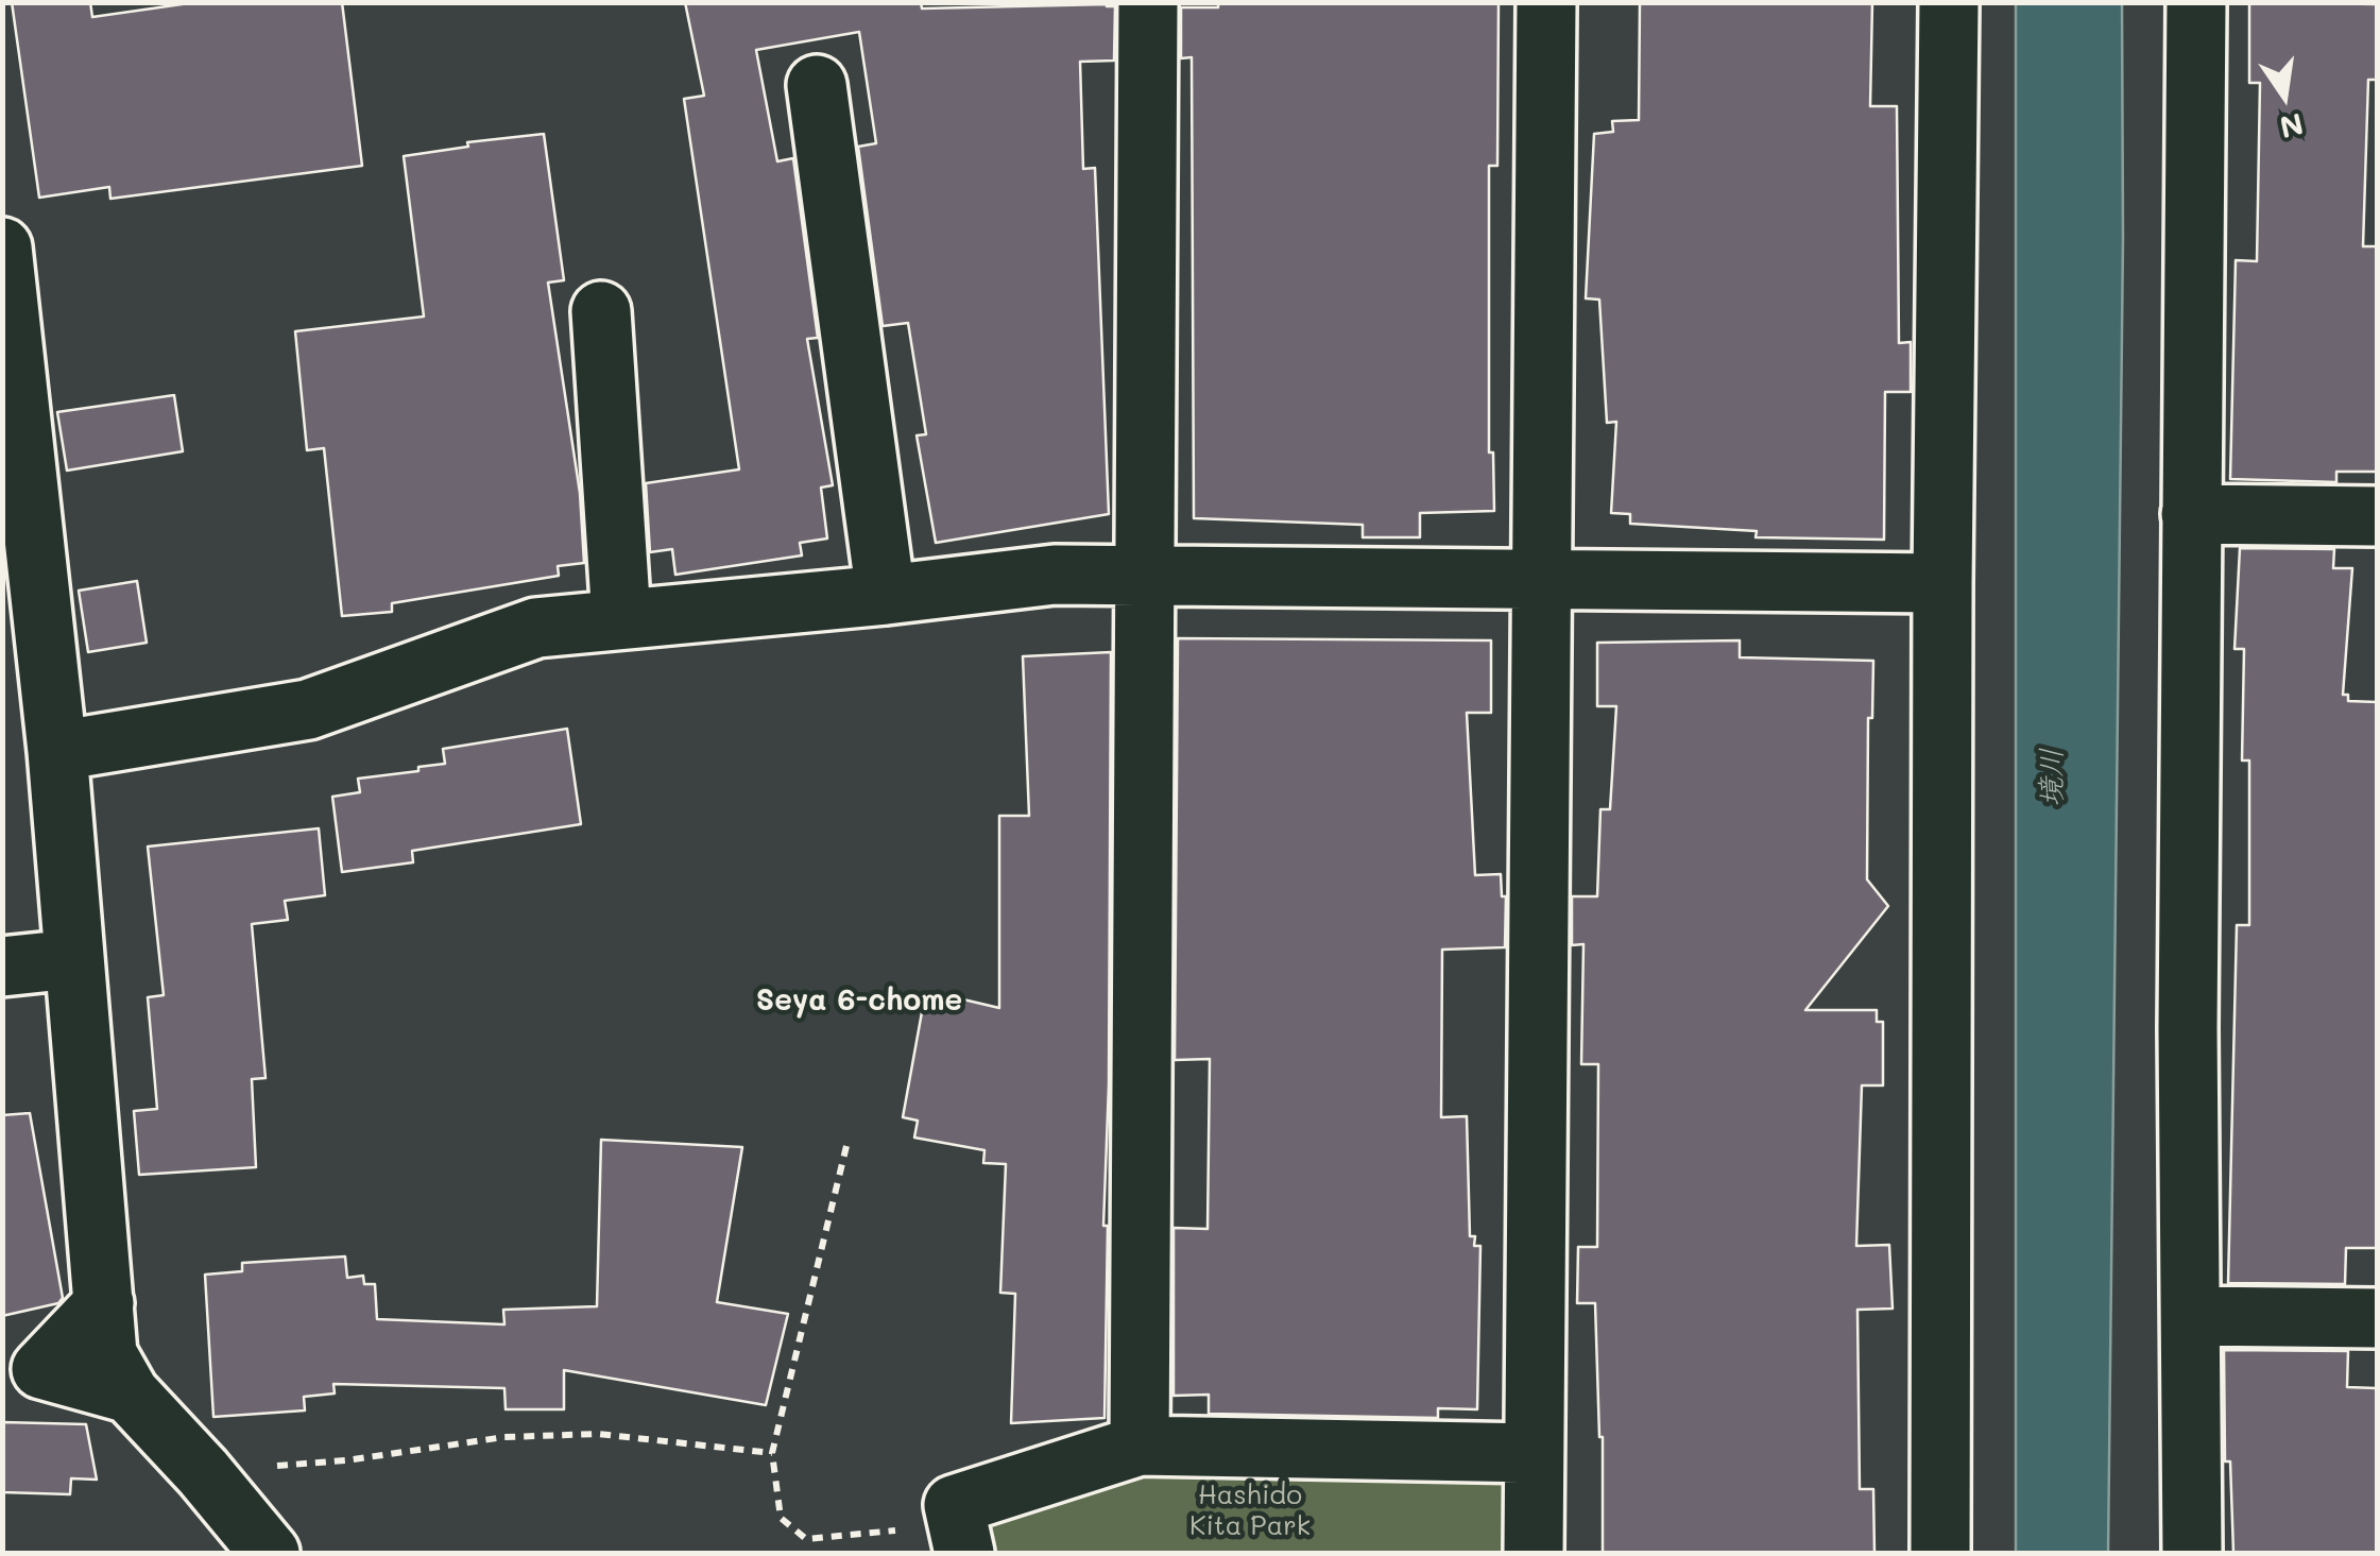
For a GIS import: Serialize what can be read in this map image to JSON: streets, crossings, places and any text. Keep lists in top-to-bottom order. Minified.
{"districts":["Seya 6-chome"],"water":["境川"],"parks":["Hashido Kita Park"],"north":"bottom"}
